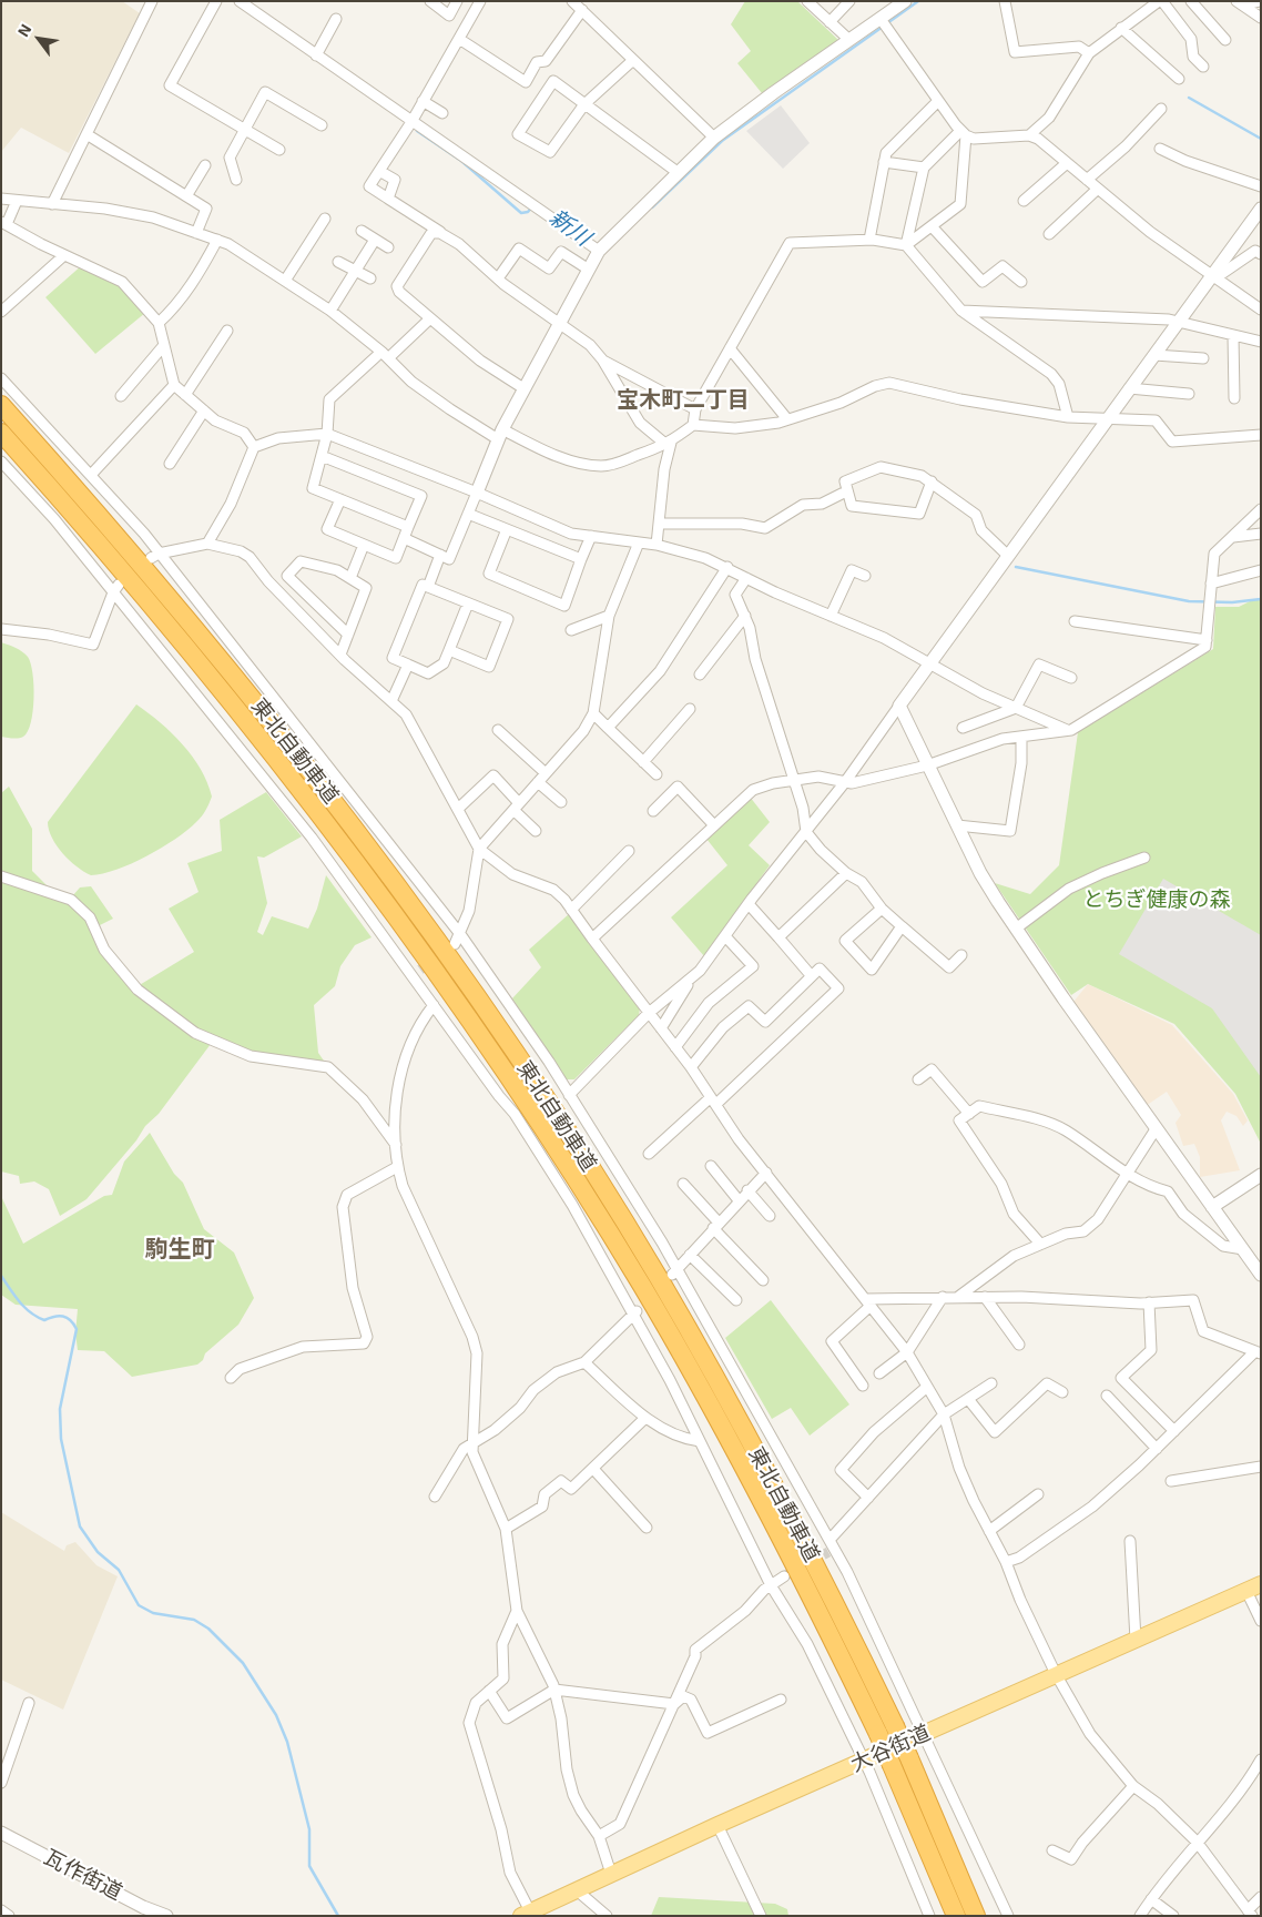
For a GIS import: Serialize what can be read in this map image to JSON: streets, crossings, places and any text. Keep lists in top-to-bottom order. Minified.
{"streets":{"highway":["東北自動車道"],"main road":["大谷街道"],"street":["瓦作街道"]},"districts":["宝木町二丁目","駒生町"],"water":["新川"],"parks":["とちぎ健康の森"],"north":"top left"}
